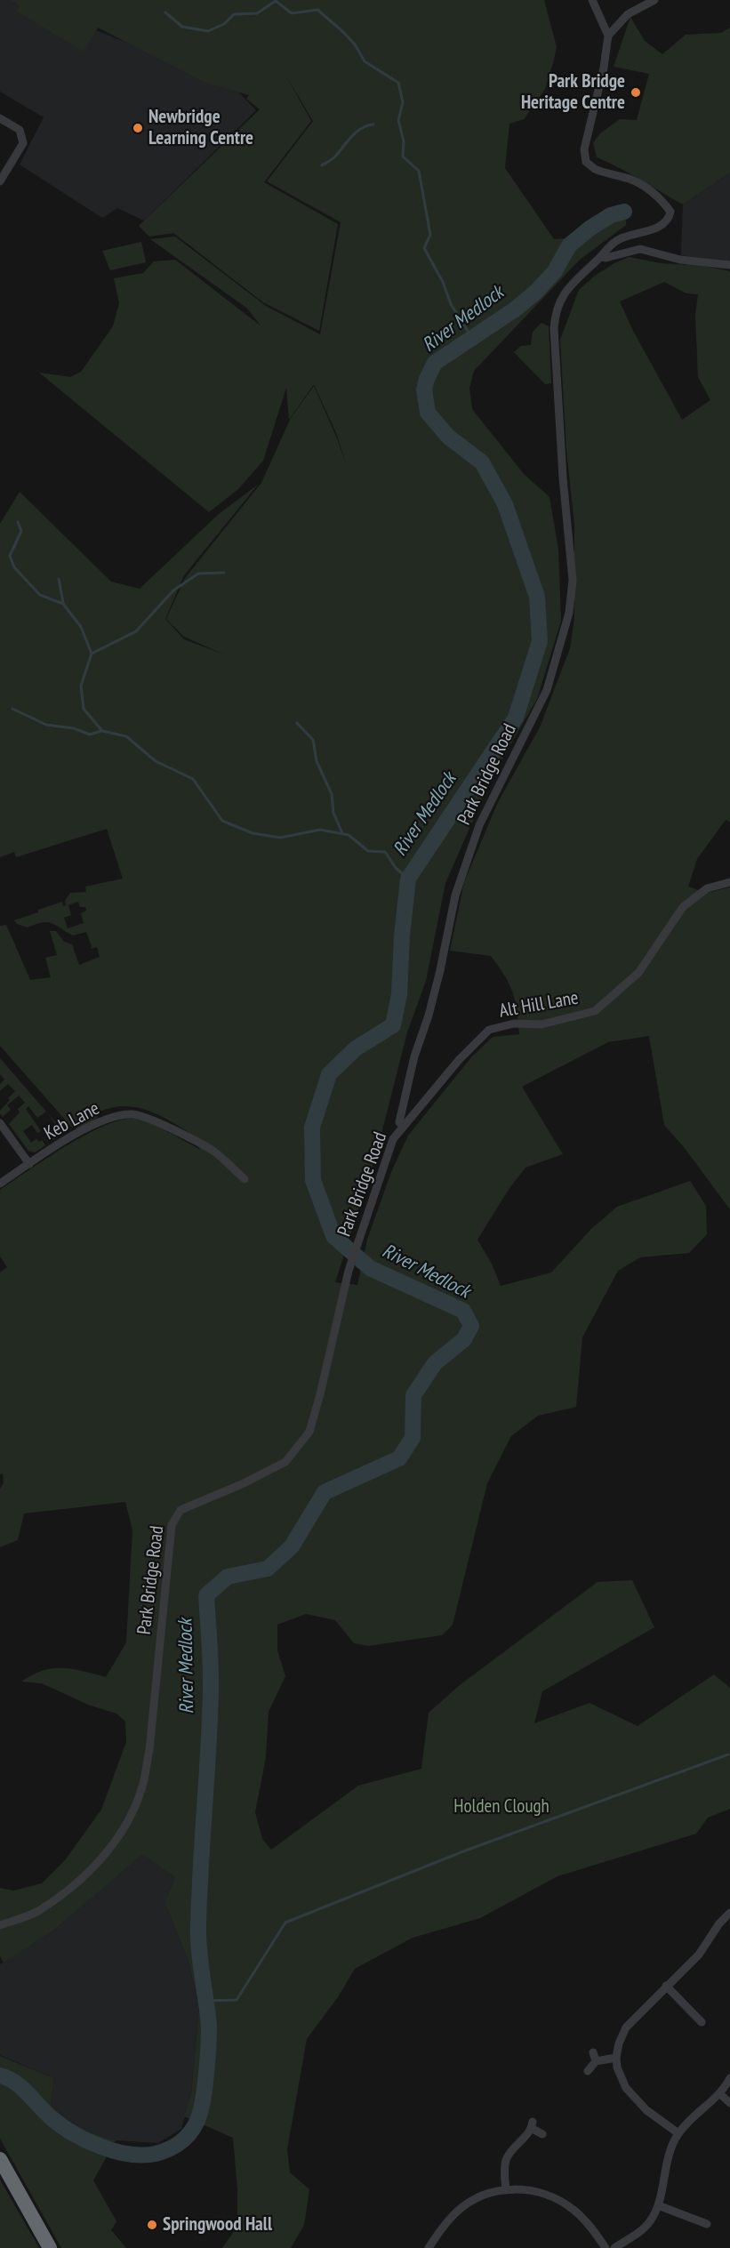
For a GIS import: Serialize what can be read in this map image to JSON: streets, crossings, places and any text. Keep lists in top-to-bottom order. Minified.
{"streets":{"street":["Park Bridge Road","Alt Hill Lane","Keb Lane"]},"crossings":[["Park Bridge Road","Alt Hill Lane"]],"water":["River Medlock"],"parks":["Holden Clough"],"places":["Park Bridge Heritage Centre","Newbridge Learning Centre","Springwood Hall"]}
